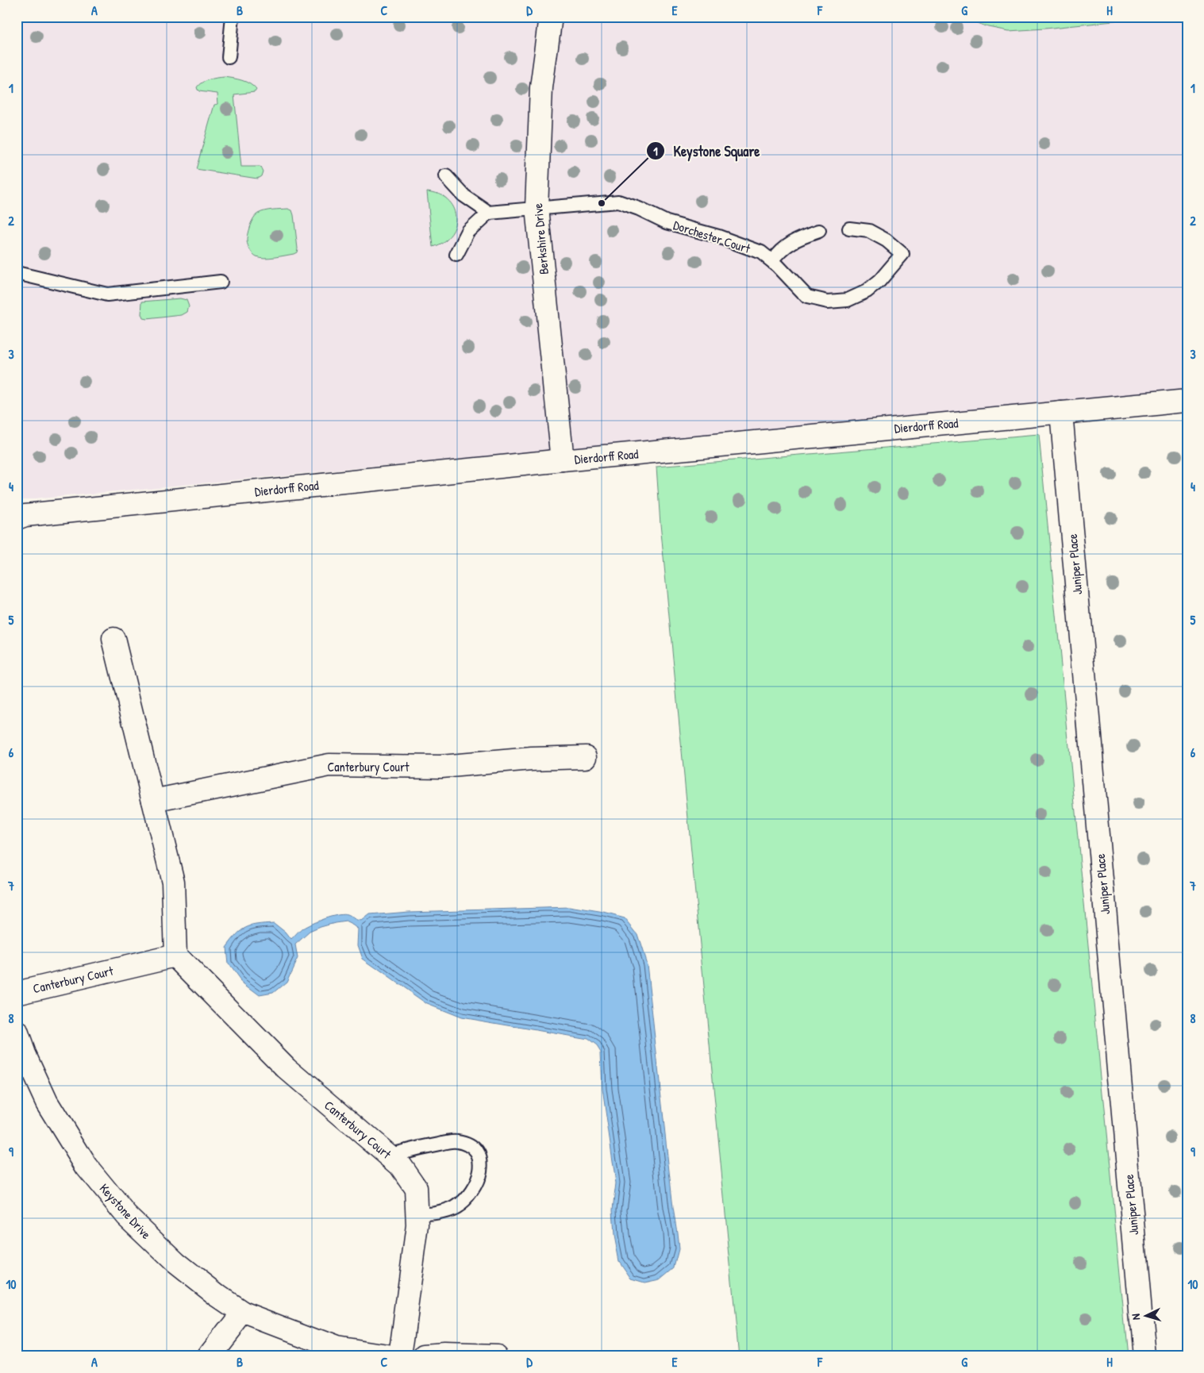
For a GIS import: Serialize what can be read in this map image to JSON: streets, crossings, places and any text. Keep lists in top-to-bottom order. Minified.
{"streets":{"street":["Berkshire Drive","Dierdorff Road","Juniper Place","Canterbury Court","Keystone Drive"],"lane":["Dorchester Court"]},"crossings":[["Dorchester Court","Berkshire Drive"],["Berkshire Drive","Dierdorff Road"],["Dierdorff Road","Juniper Place"]],"places":["Keystone Square"],"north":"left","grid":{"columns":["A","B","C","D","E","F","G","H"],"rows":["1","2","3","4","5","6","7","8","9","10"]}}
